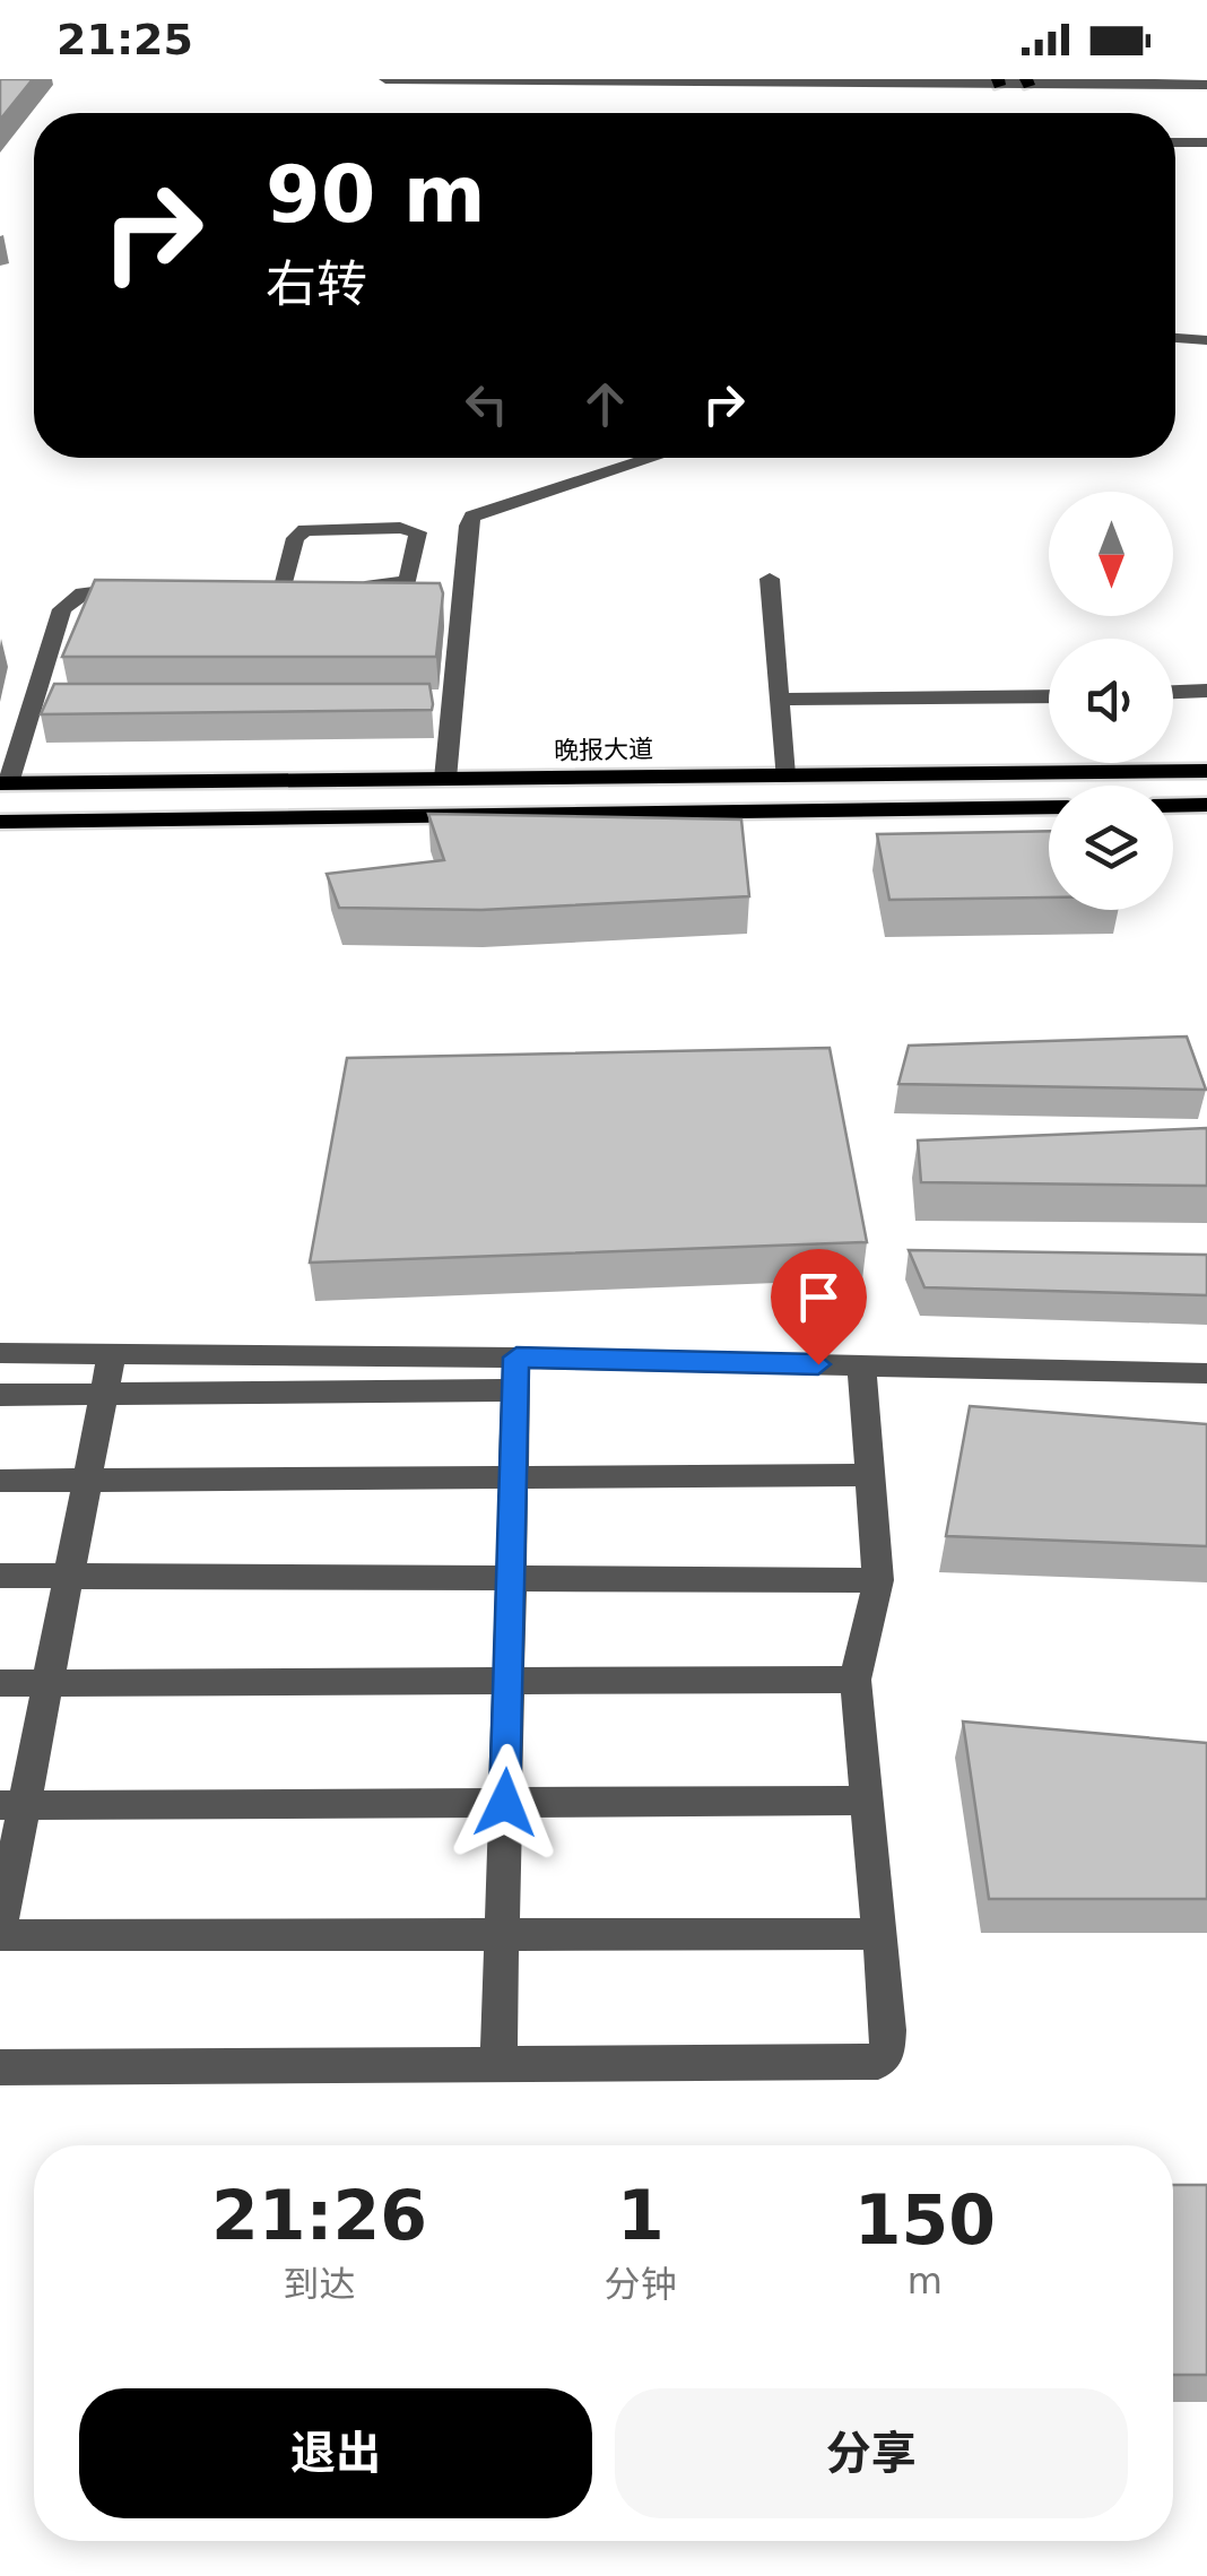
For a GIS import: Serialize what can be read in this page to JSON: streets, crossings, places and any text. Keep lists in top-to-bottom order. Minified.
{"streets":{"main road":["晚报大道"]},"north":"bottom","page":{"status":"21:25","turn":["90 m","右转"],"eta":["21:26","到达","1","分钟","150","m"],"buttons":["退出","分享"]}}
